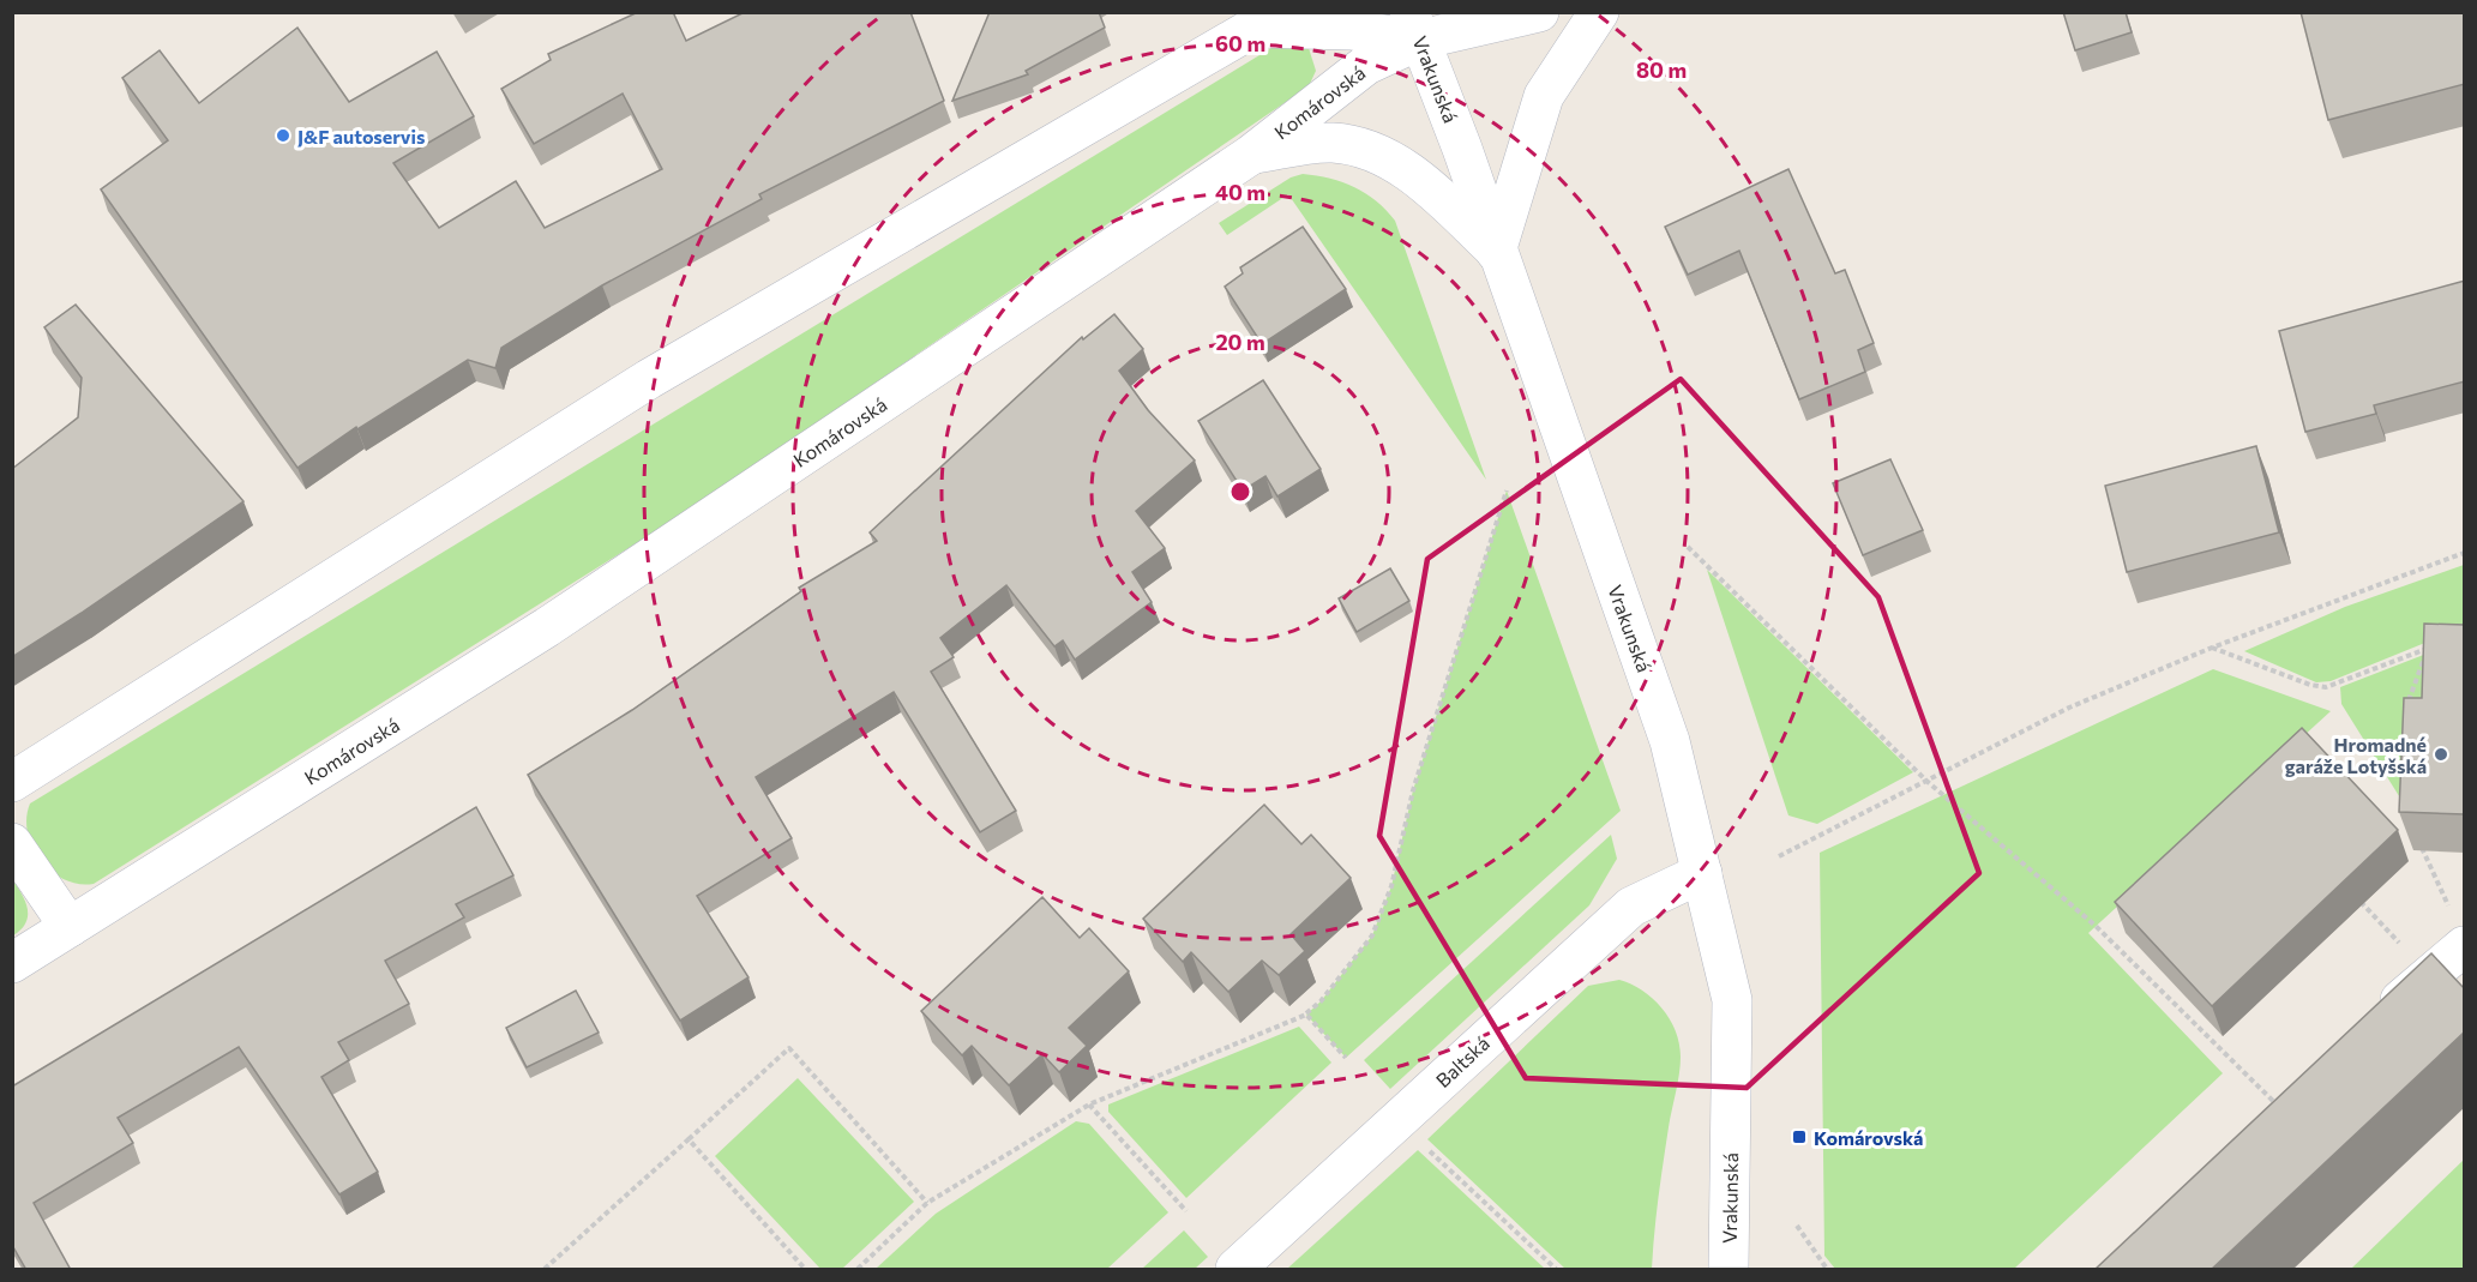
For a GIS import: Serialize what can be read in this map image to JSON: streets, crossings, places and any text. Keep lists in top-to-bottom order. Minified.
{"streets":{"street":["Vrakunská","Komárovská","Baltská"]},"crossings":[["Vrakunská","Komárovská"],["Vrakunská","Baltská"]],"places":{"other":["J&F autoservis","Hromadné garáže Lotyšská"],"transit":["Komárovská"]},"rings":["60 m","80 m","40 m","20 m"]}
